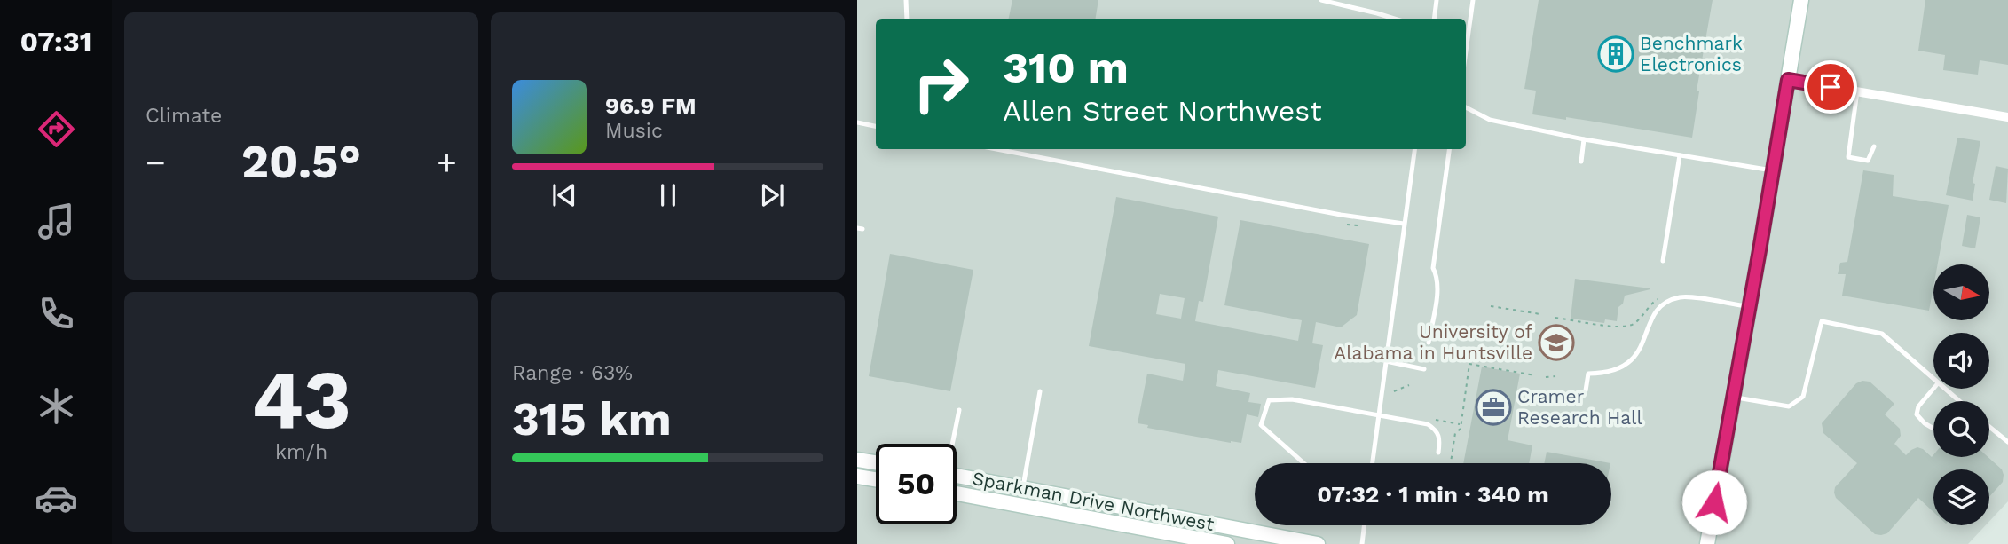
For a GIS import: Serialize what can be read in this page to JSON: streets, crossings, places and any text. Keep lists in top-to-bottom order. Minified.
{"streets":{"main road":["Sparkman Drive Northwest"]},"places":{"building":["Benchmark Electronics"],"school or university":["University of Alabama in Huntsville"],"office":["Cramer Research Hall"]},"north":"right","page":{"tabs":"07:31","tile":["Climate",["43","km/h"],["Range · 63%","315 km"]],"turn":["310 m","Allen Street Northwest"],"song":["96.9 FM","Music"],"heat":["−","20.5°","+"],"limit":"50","trip":"07:32 · 1 min · 340 m"}}
